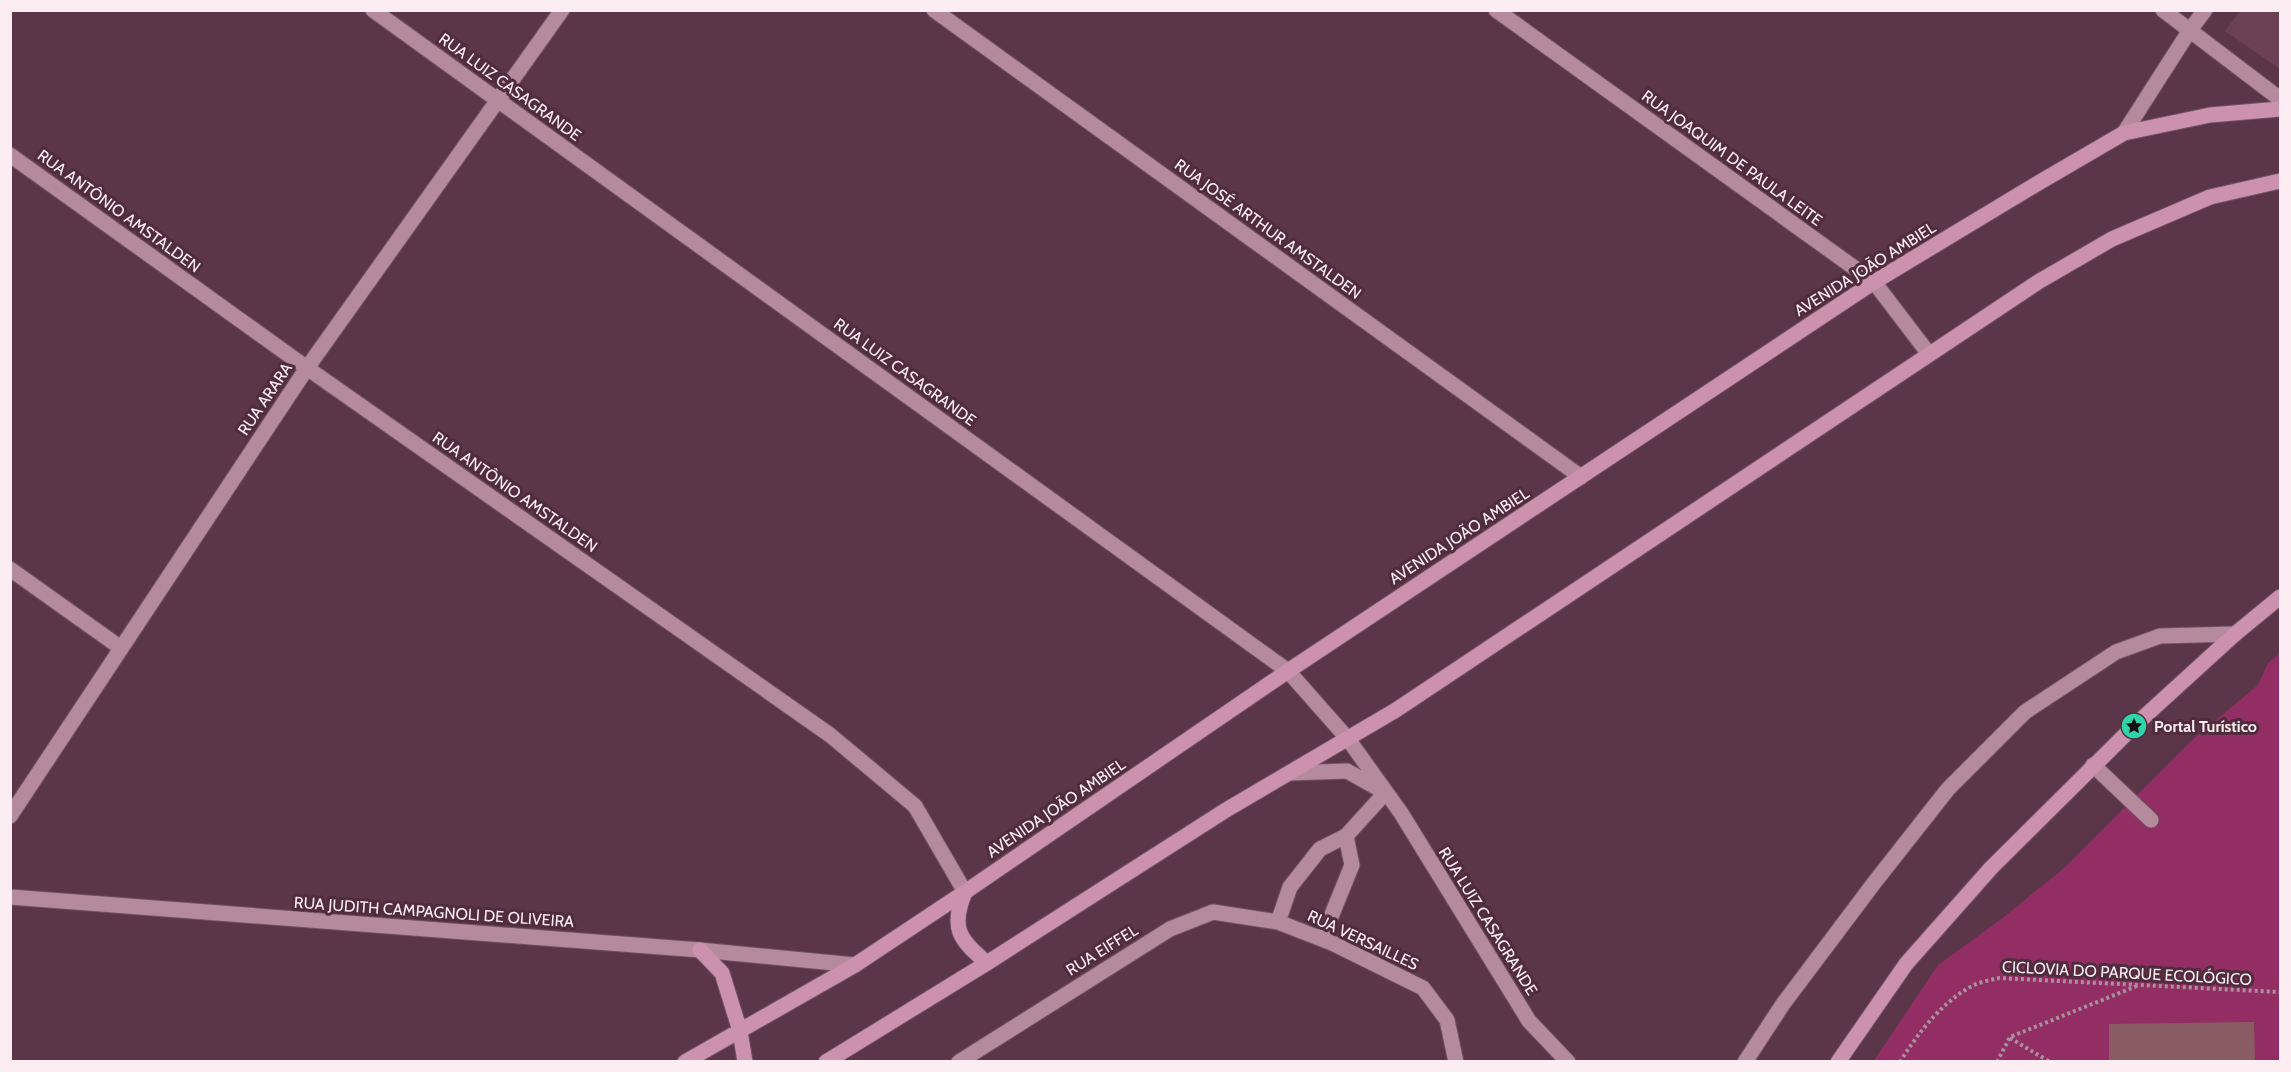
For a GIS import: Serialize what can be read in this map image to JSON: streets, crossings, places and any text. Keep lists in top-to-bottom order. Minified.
{"streets":{"main road":["AVENIDA JOÃO AMBIEL"],"street":["RUA LUIZ CASAGRANDE","RUA JOAQUIM DE PAULA LEITE","RUA ANTÔNIO AMSTALDEN","RUA JOSÉ ARTHUR AMSTALDEN","RUA ARARA","RUA JUDITH CAMPAGNOLI DE OLIVEIRA","RUA VERSAILLES","RUA EIFFEL"],"path":["CICLOVIA DO PARQUE ECOLÓGICO"]},"crossings":[["RUA LUIZ CASAGRANDE","AVENIDA JOÃO AMBIEL"],["RUA LUIZ CASAGRANDE","RUA ARARA"],["RUA JOAQUIM DE PAULA LEITE","AVENIDA JOÃO AMBIEL"],["RUA ANTÔNIO AMSTALDEN","AVENIDA JOÃO AMBIEL"],["RUA ANTÔNIO AMSTALDEN","RUA ARARA"],["RUA JOSÉ ARTHUR AMSTALDEN","AVENIDA JOÃO AMBIEL"],["AVENIDA JOÃO AMBIEL","RUA JUDITH CAMPAGNOLI DE OLIVEIRA"],["RUA VERSAILLES","RUA EIFFEL"]],"places":{"place":["Portal Turístico"]}}
